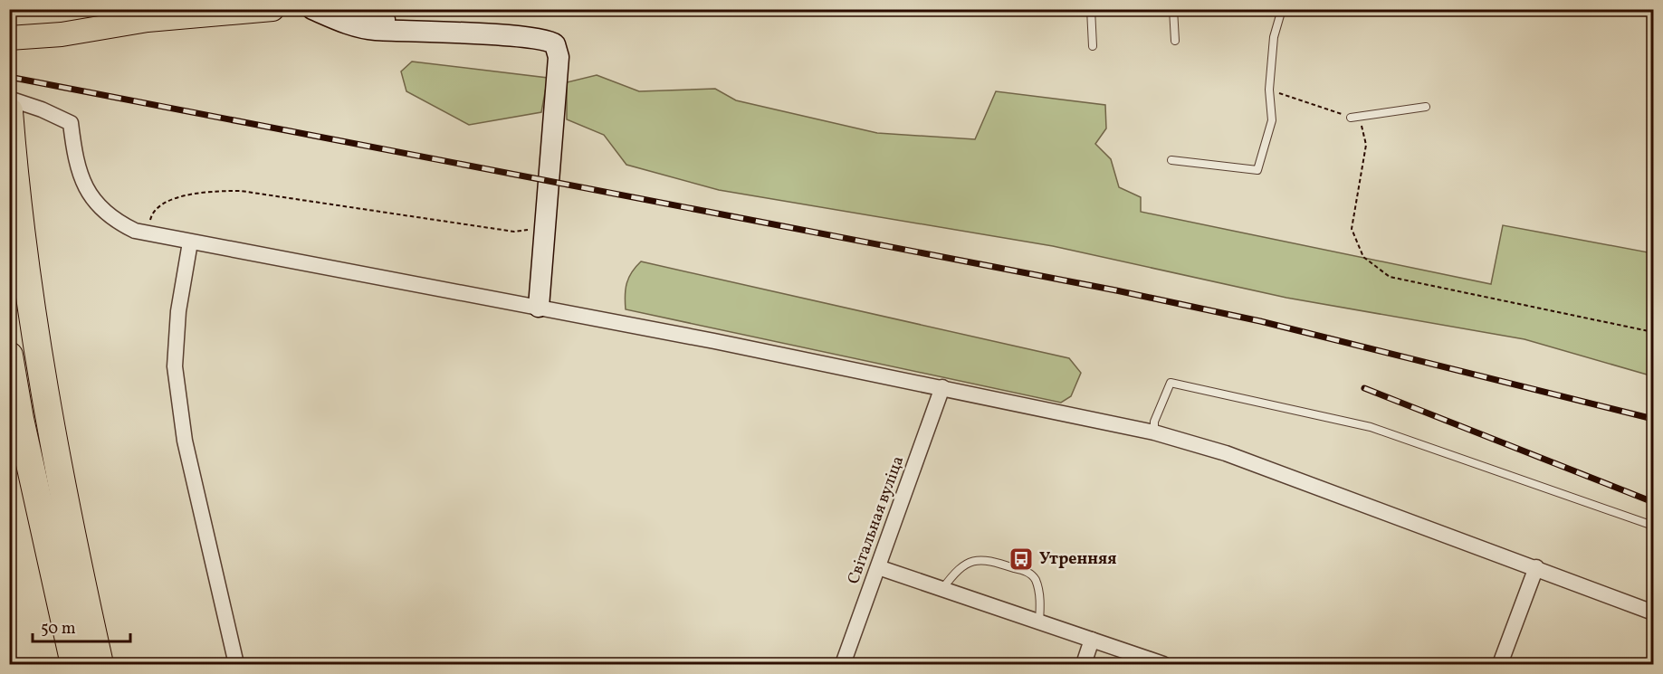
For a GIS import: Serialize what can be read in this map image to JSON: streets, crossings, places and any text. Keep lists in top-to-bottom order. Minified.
{"streets":{"street":["Світальная вуліца"]},"places":{"bus stop":["Утренняя"]},"scale_bar":"50 m"}
